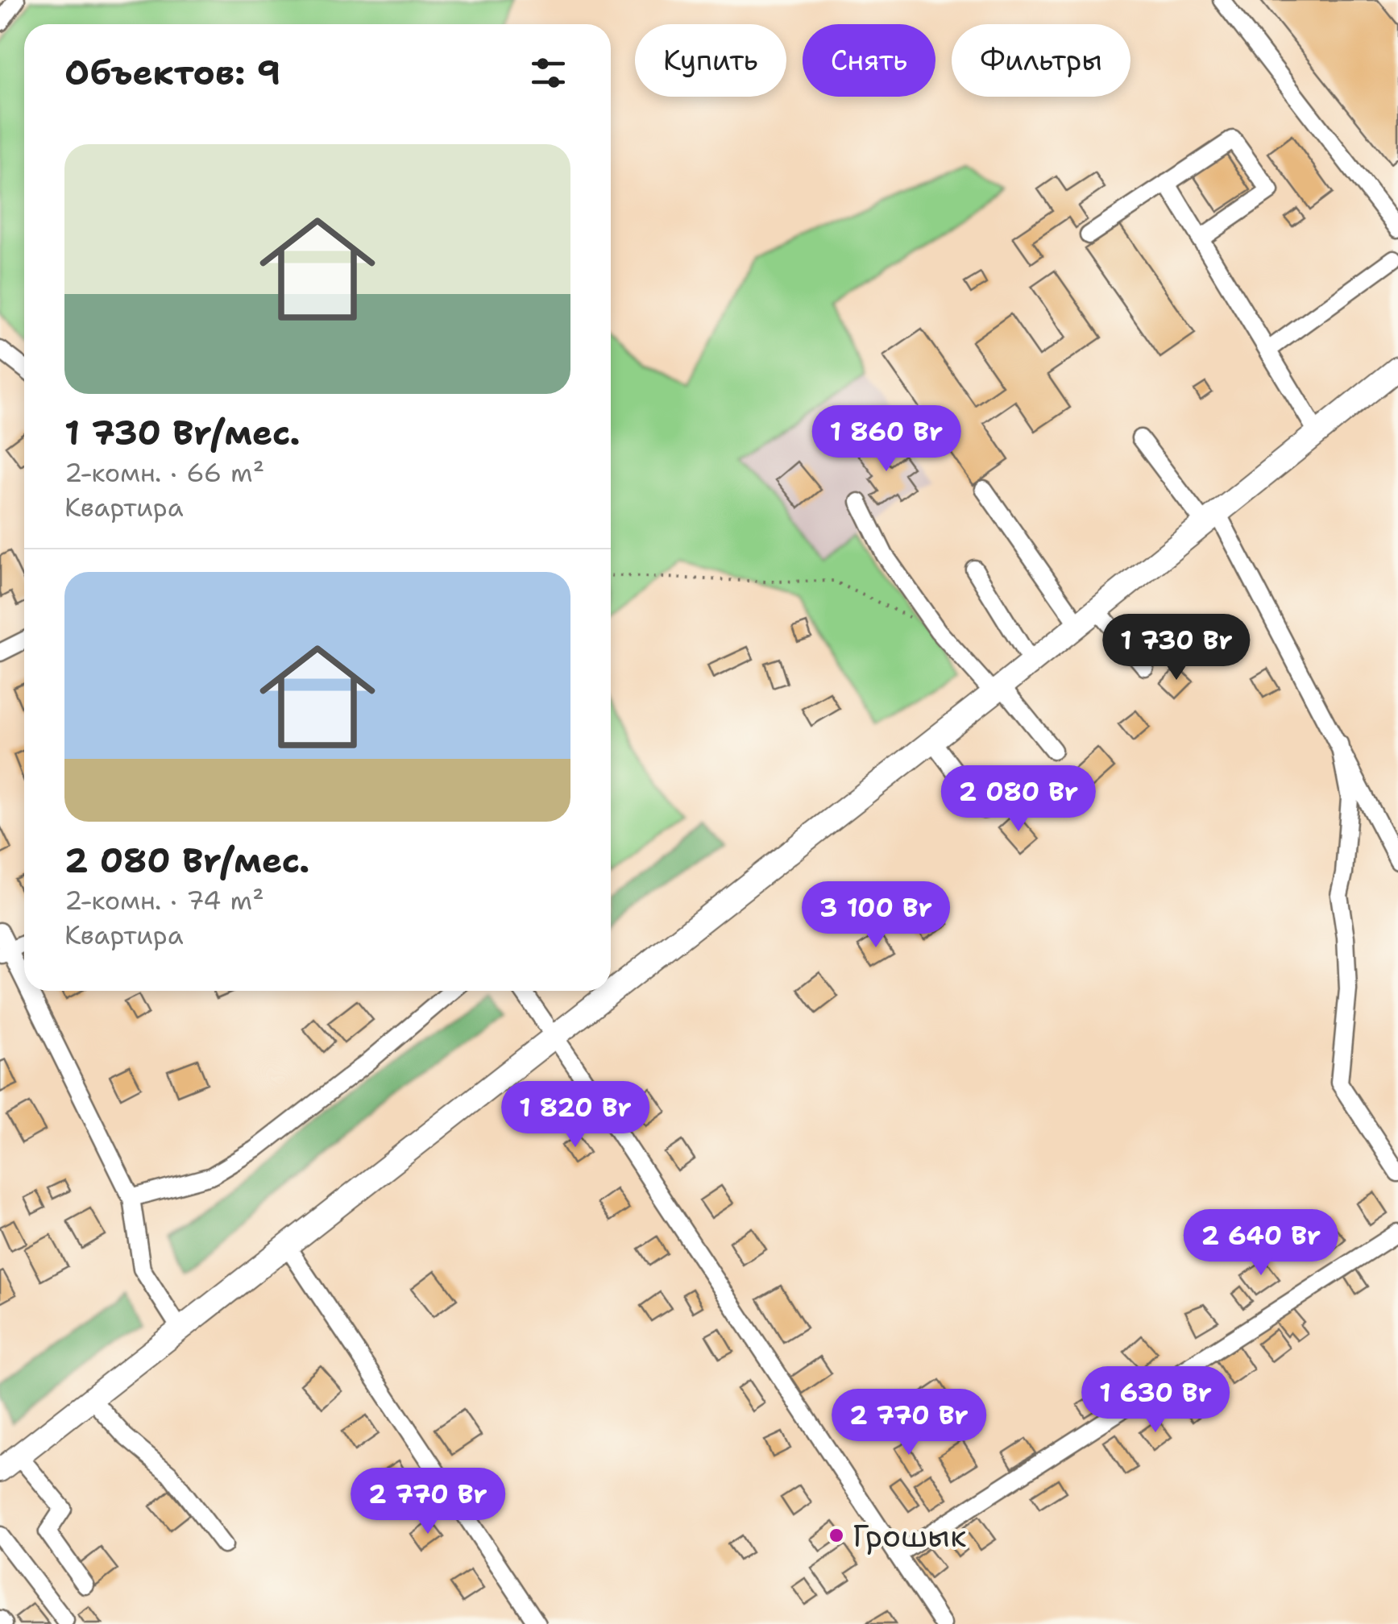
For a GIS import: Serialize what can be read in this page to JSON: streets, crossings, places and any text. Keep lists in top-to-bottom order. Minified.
{"places":["Грошык"],"page":{"chip":["Купить","Снять","Фильтры"],"heading":"Объектов: 9","list":[{"name":"1 730 Br/мес.","note":"2-комн. · 66 m² · Квартира"},{"name":"2 080 Br/мес.","note":"2-комн. · 74 m² · Квартира"}],"price":["1 860 Br","1 730 Br","2 080 Br","3 100 Br","1 820 Br","2 640 Br","1 630 Br","2 770 Br","2 770 Br"]}}
